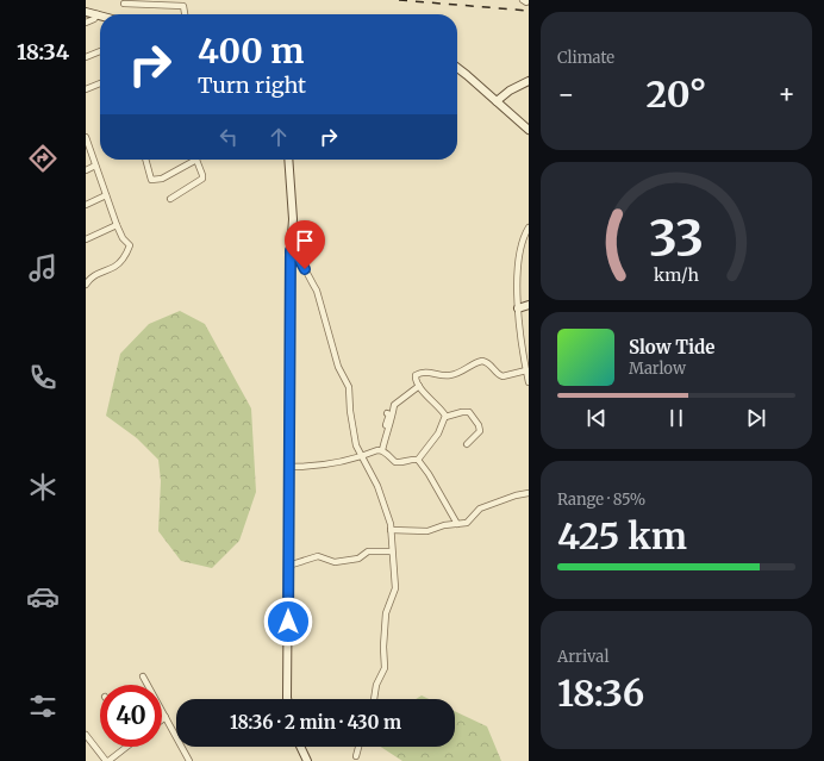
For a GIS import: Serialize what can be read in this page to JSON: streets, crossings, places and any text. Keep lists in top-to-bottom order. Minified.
{"page":{"tabs":"18:34","tile":["Climate",["Range · 85%","425 km"],["Arrival","18:36"]],"turn":["400 m","Turn right"],"heat":["−","20°","+"],"song":["Slow Tide","Marlow"],"limit":"40","trip":"18:36 · 2 min · 430 m","gauge":["33","km/h"]}}
